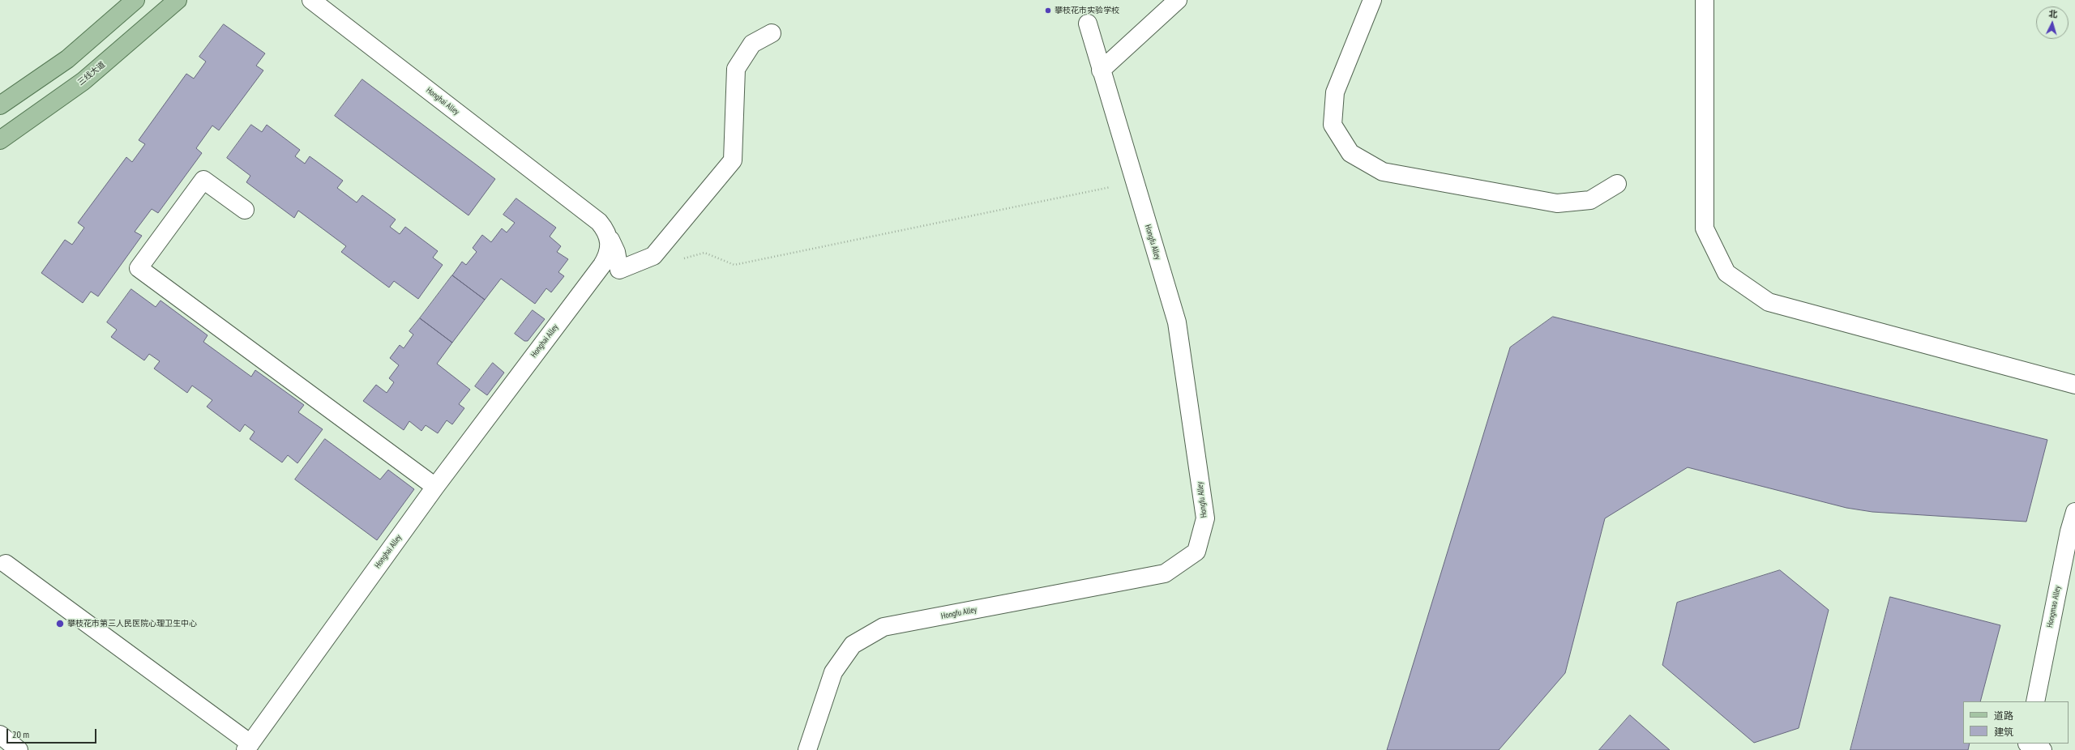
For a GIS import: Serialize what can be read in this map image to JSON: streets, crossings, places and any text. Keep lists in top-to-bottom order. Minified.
{"streets":{"main road":["三线大道"],"street":["Honghai Alley","Hongfu Alley","Hongmao Alley"]},"places":["攀枝花市实验学校","攀枝花市第三人民医院心理卫生中心"],"legend":["道路","建筑"],"scale_bar":"20 m","north":"top"}
